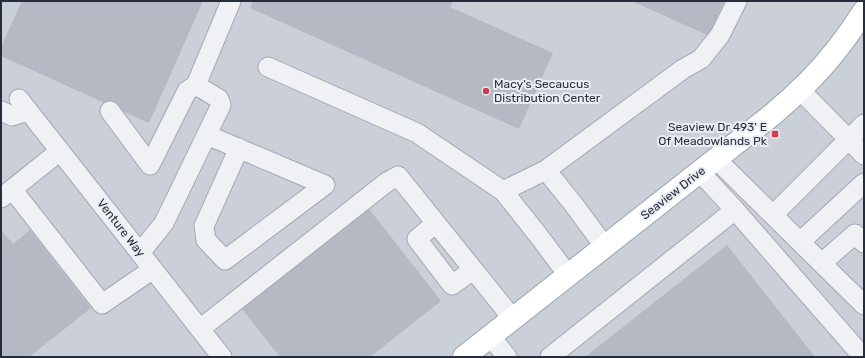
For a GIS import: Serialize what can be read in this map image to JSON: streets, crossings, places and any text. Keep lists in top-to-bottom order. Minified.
{"streets":{"main road":["Seaview Drive"],"street":["Venture Way"]},"places":{"other":["Macy's Secaucus Distribution Center"],"transit":["Seaview Dr 493' E Of Meadowlands Pk"]}}
